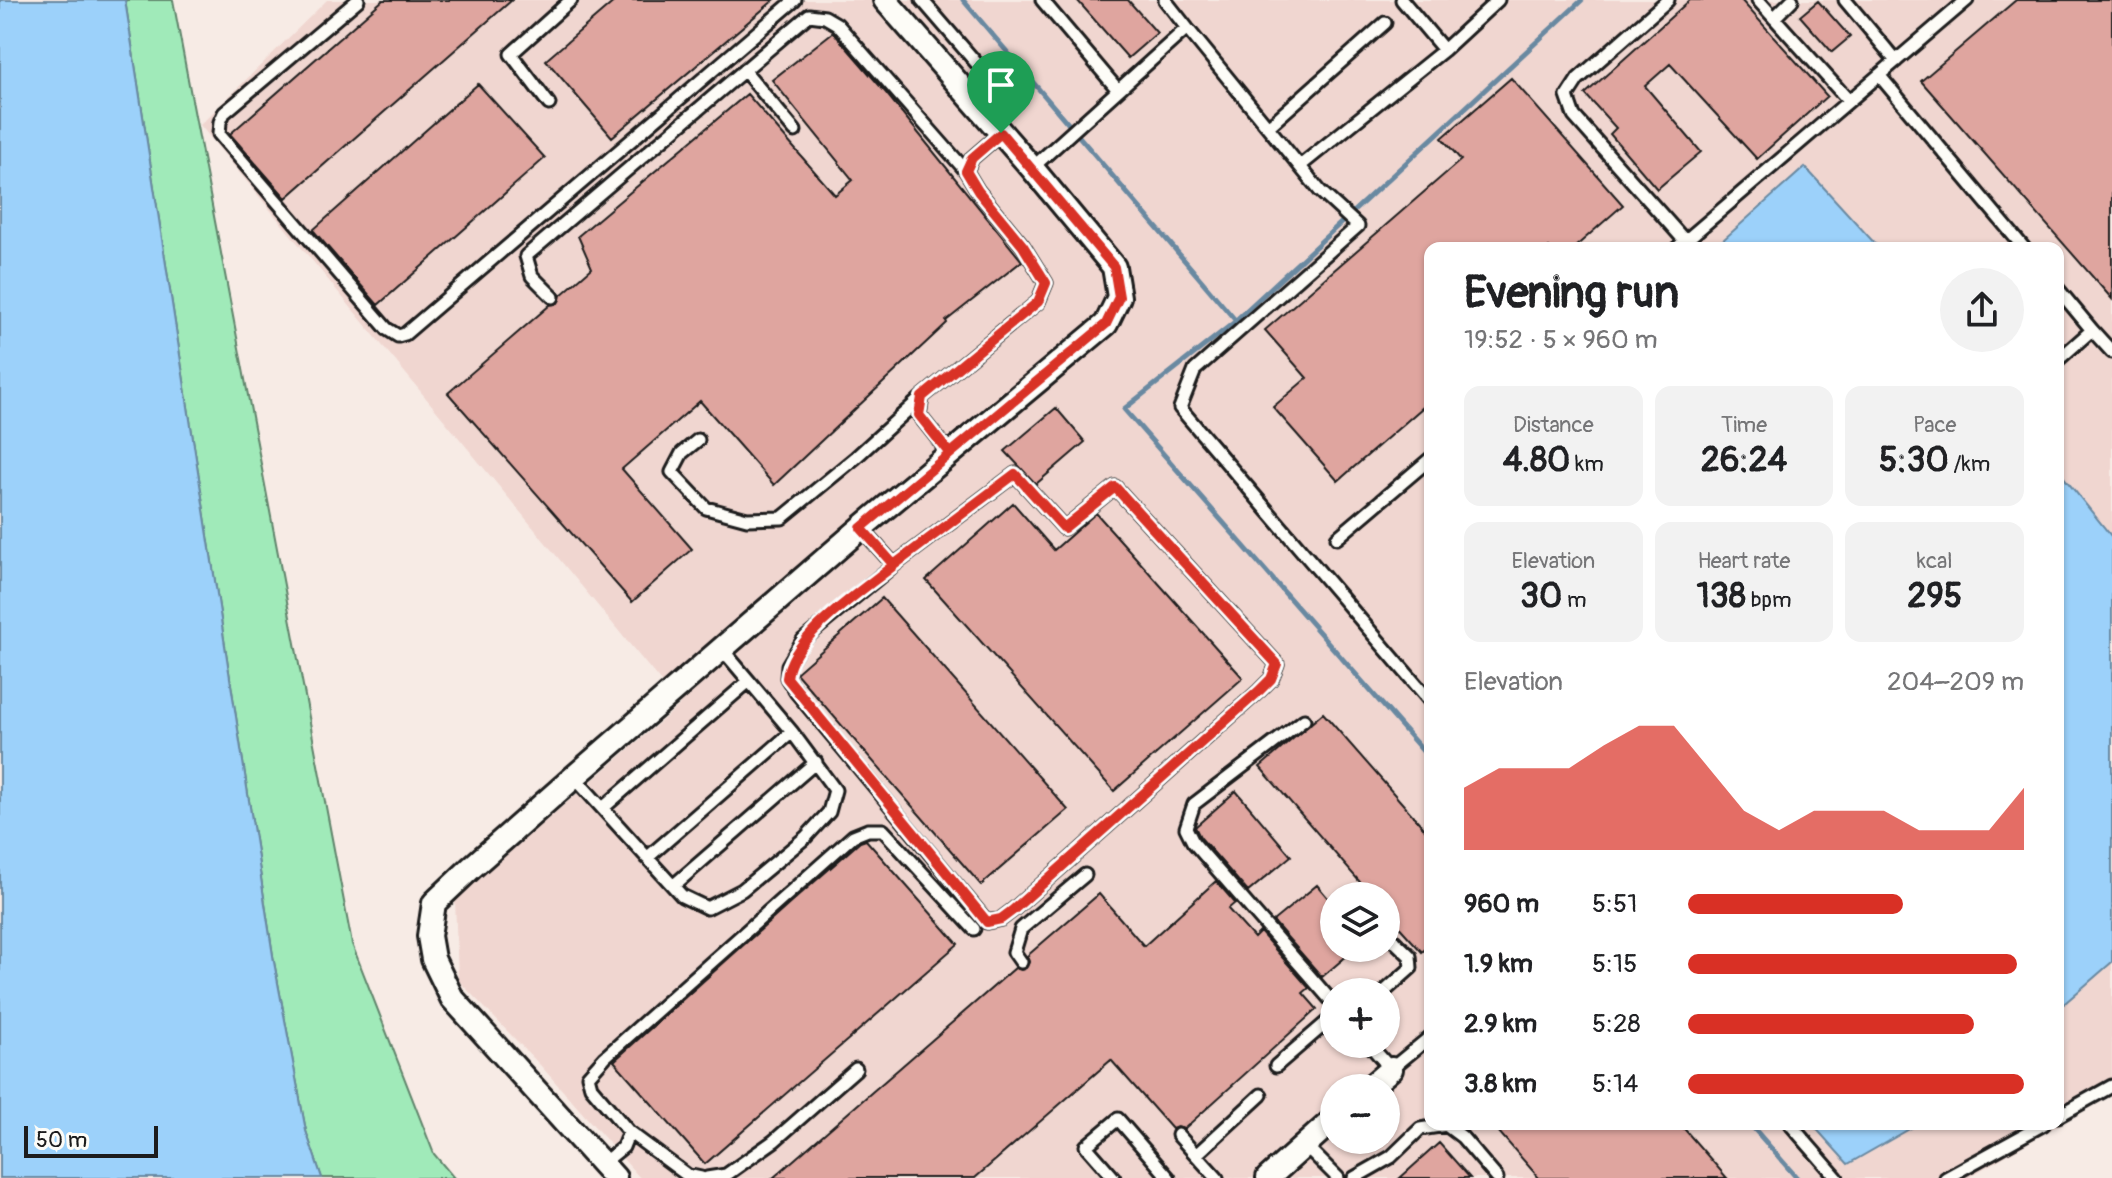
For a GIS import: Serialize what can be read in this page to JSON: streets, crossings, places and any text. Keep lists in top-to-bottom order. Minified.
{"scale_bar":"50 m","page":{"heading":["Evening run","19:52 · 5 × 960 m"],"stats":[["Distance","4.80 km"],["Time","26:24"],["Pace","5:30 /km"],["Elevation","30 m"],["Heart rate","138 bpm"],["kcal","295"]],"chart":["Elevation","204–209 m"],"list":[{"name":"960 m","note":"5:51"},{"name":"1.9 km","note":"5:15"},{"name":"2.9 km","note":"5:28"},{"name":"3.8 km","note":"5:14"}],"map_buttons":["+","−"],"scale":"50 m"}}
